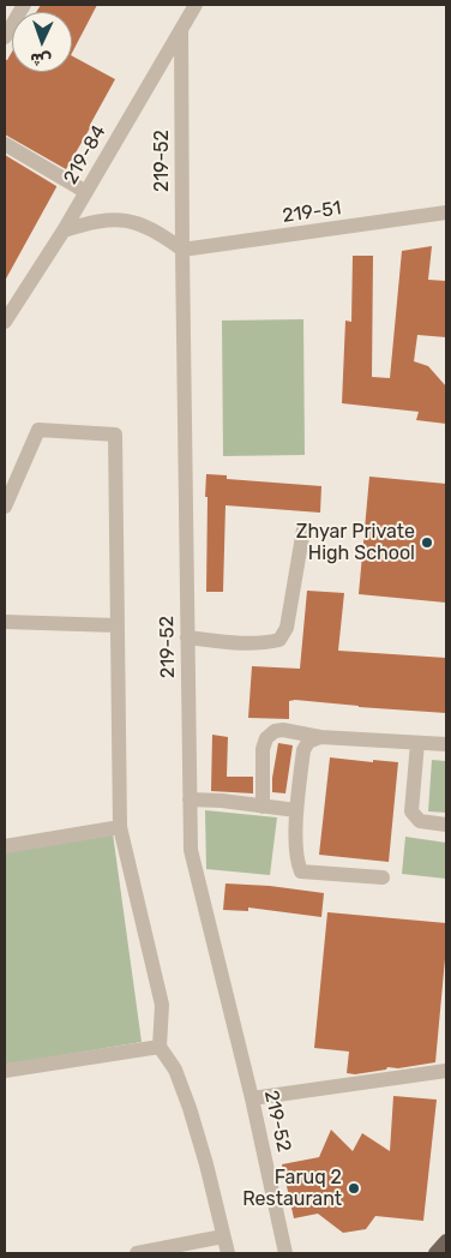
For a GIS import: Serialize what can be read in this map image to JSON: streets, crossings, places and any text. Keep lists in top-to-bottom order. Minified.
{"streets":{"street":["219-84","219-52","219-51"]},"crossings":[["219-84","219-52"],["219-52","219-51"]],"places":["Zhyar Private High School","Faruq 2 Restaurant"],"north":"bottom"}
